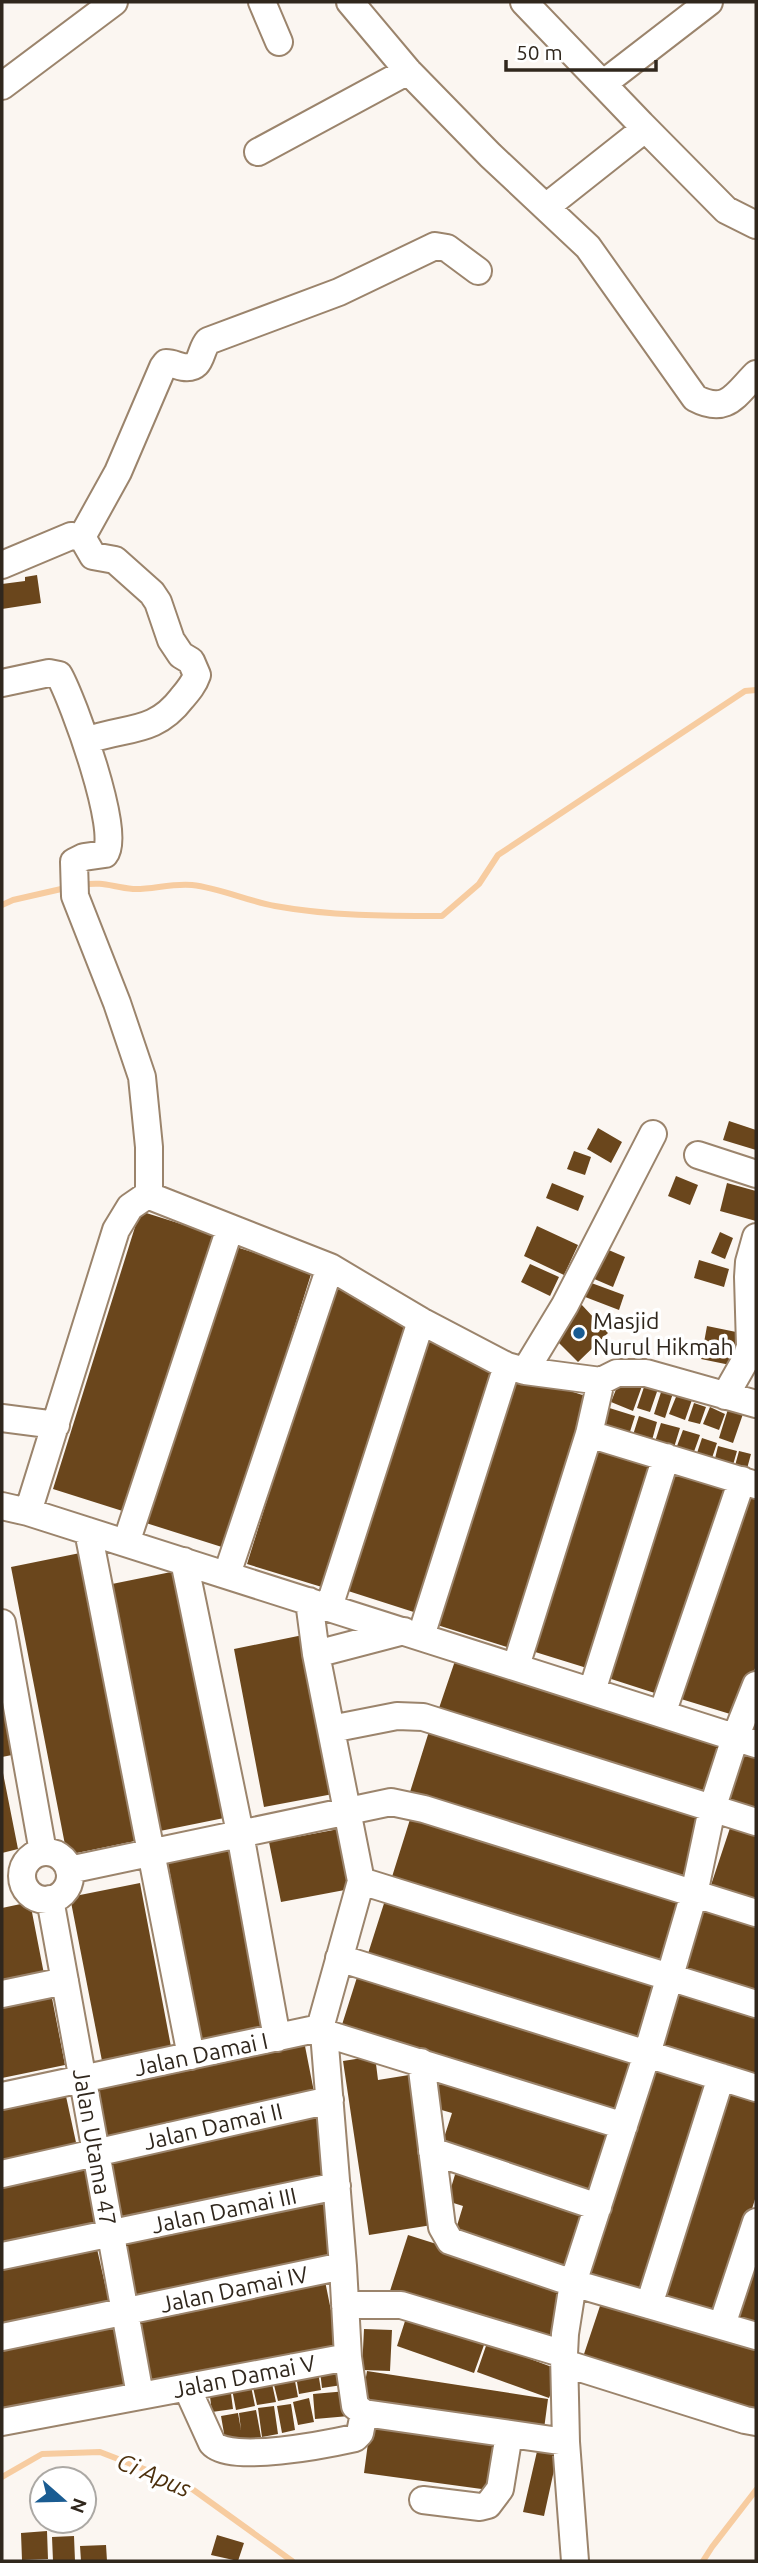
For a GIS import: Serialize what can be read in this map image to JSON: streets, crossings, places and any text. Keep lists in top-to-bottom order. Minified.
{"streets":{"street":["Jalan Damai I","Jalan Damai II","Jalan Utama 47","Jalan Damai III","Jalan Damai IV","Jalan Damai V"]},"crossings":[["Jalan Damai I","Jalan Utama 47"],["Jalan Damai II","Jalan Utama 47"],["Jalan Utama 47","Jalan Damai III"],["Jalan Utama 47","Jalan Damai IV"],["Jalan Utama 47","Jalan Damai V"]],"water":["Ci Apus"],"places":["Masjid Nurul Hikmah"],"scale_bar":"50 m","north":"right"}
